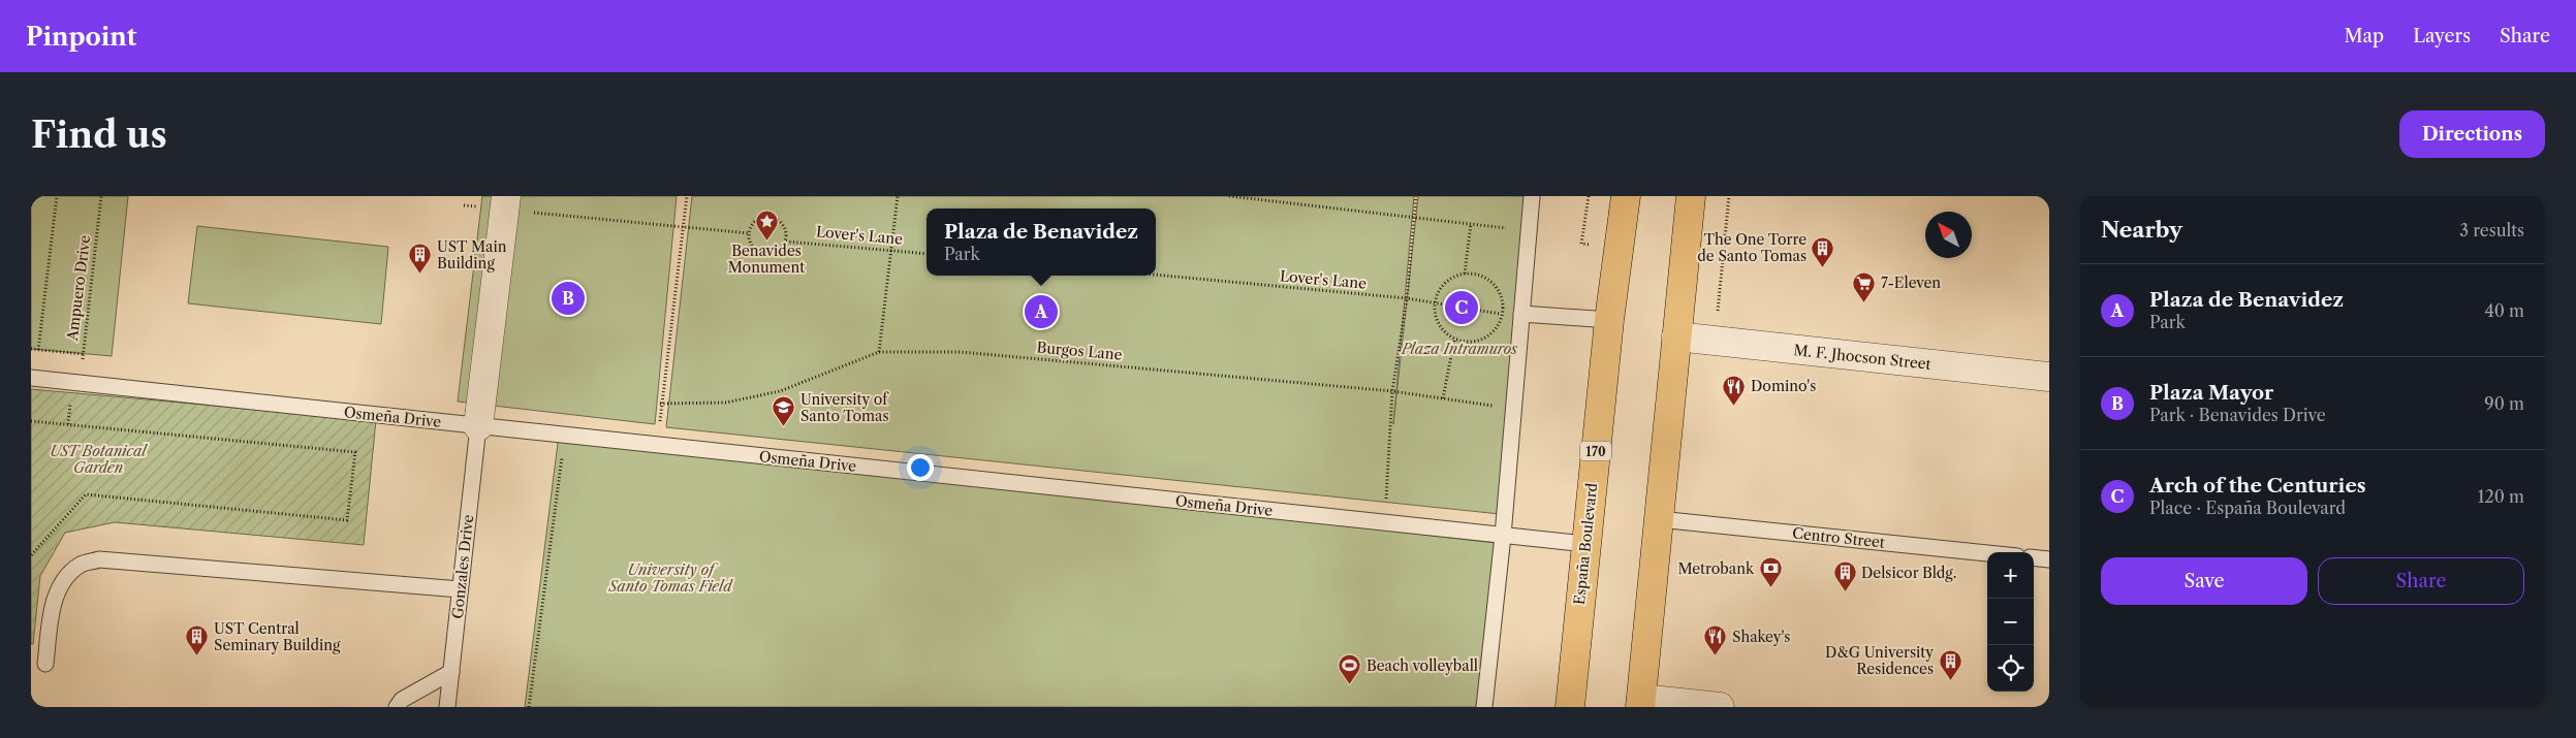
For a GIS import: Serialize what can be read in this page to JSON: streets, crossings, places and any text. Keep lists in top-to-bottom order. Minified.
{"streets":{"main road":["170","España Boulevard"],"street":["M. F. Jhocson Street"],"lane":["Osmeña Drive","Centro Street","Gonzales Drive"],"path":["Lover's Lane","Ampuero Drive","Burgos Lane"]},"crossings":[["Ampuero Drive","Osmeña Drive"],["Osmeña Drive","España Boulevard"],["Osmeña Drive","Gonzales Drive"]],"parks":["Plaza Intramuros","UST Botanical Garden","University of Santo Tomas Field"],"places":{"place":["Benavides Monument"],"building":["The One Torre de Santo Tomas","UST Main Building","Delsicor Bldg.","UST Central Seminary Building","D&G University Residences"],"supermarket":["7-Eleven"],"restaurant":["Domino's","Shakey's"],"school or university":["University of Santo Tomas"],"bank":["Metrobank"],"sports":["Beach volleyball"]},"north":"top left","page":{"header":"Pinpoint","nav":["Map","Layers","Share"],"buttons":["Directions",["Save","Share"]],"title":"Find us","heading":["Nearby","3 results"],"popup":["Plaza de Benavidez","Park"],"list":[{"mark":"A","name":"Plaza de Benavidez","note":"Park","value":"40 m"},{"mark":"B","name":"Plaza Mayor","note":"Park · Benavides Drive","value":"90 m"},{"mark":"C","name":"Arch of the Centuries","note":"Place · España Boulevard","value":"120 m"}],"pins":["B","C","A"],"map_buttons":["+","−"]}}
